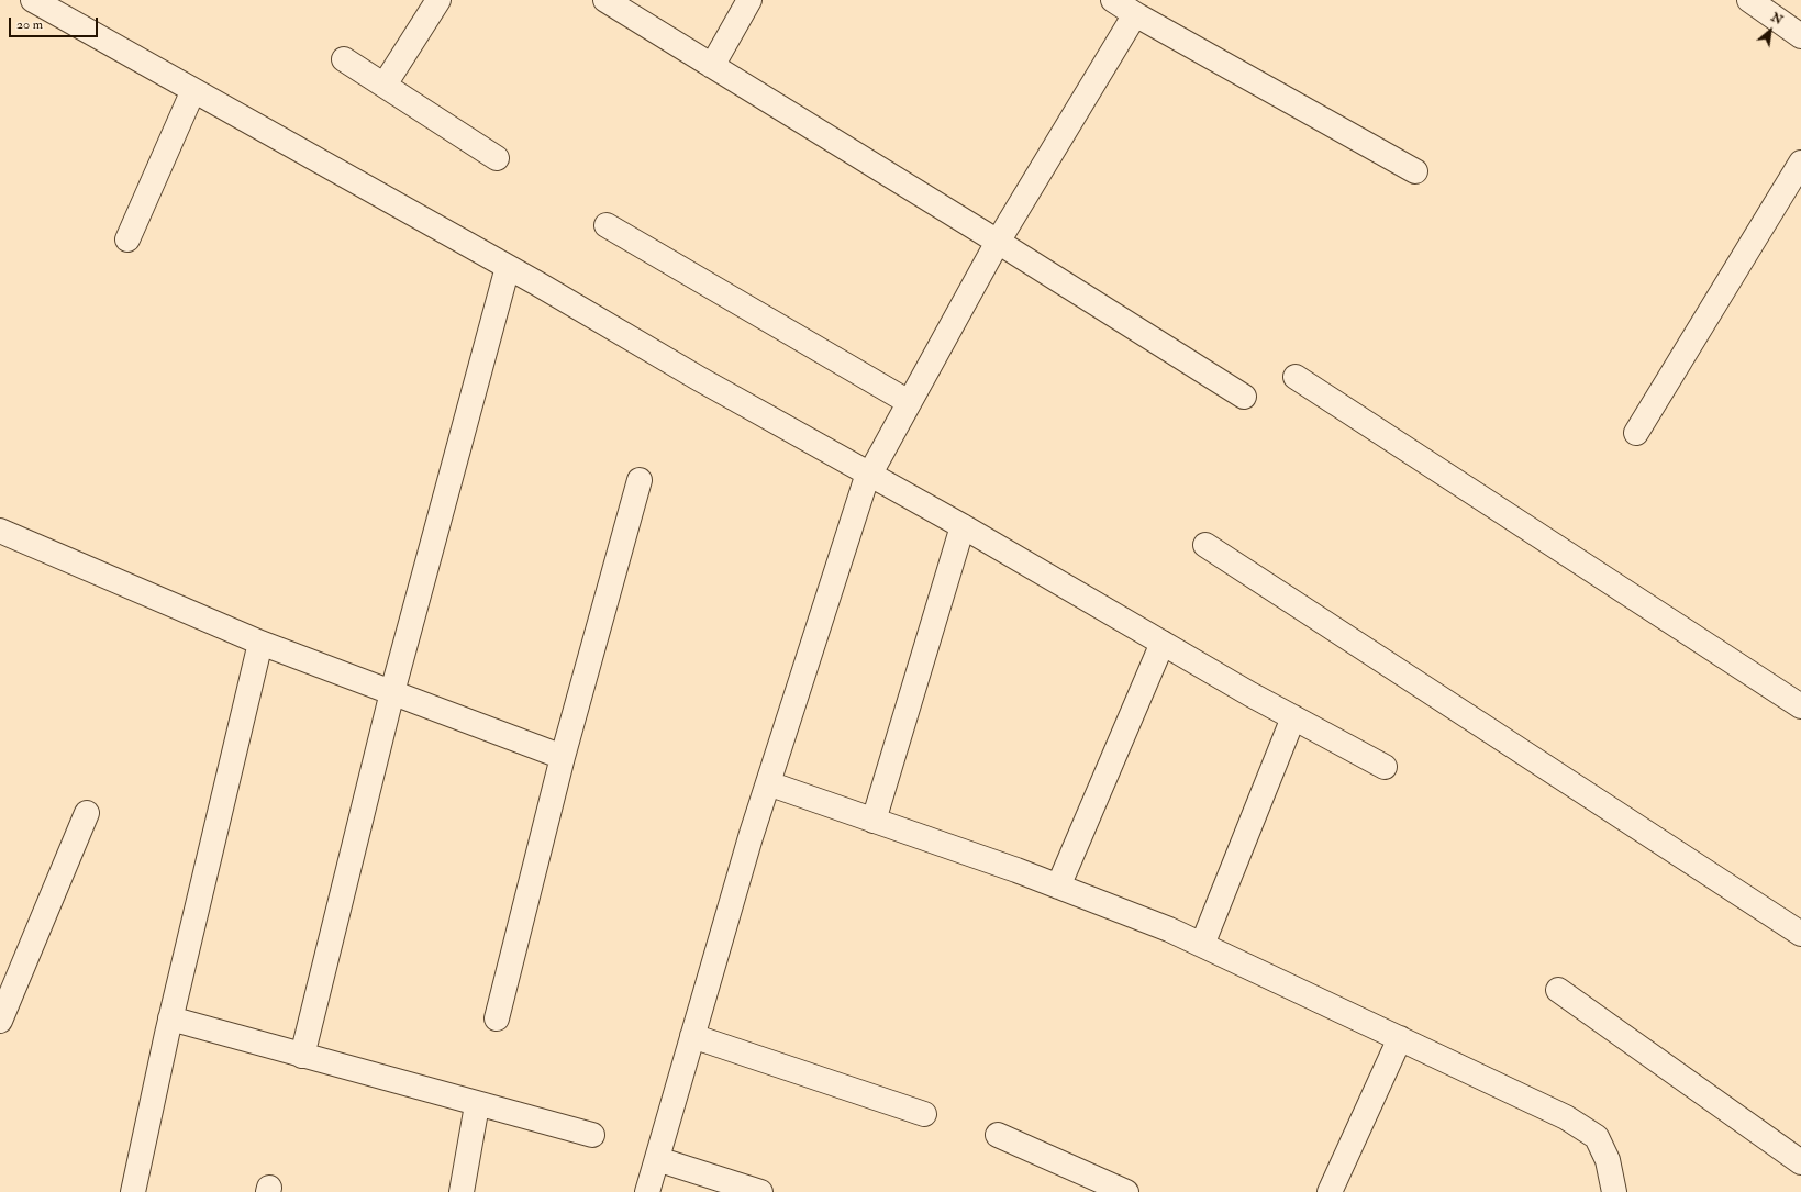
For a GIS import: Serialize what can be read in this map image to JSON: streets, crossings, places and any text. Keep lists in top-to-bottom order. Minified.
{"scale_bar":"20 m","north":"top right"}
